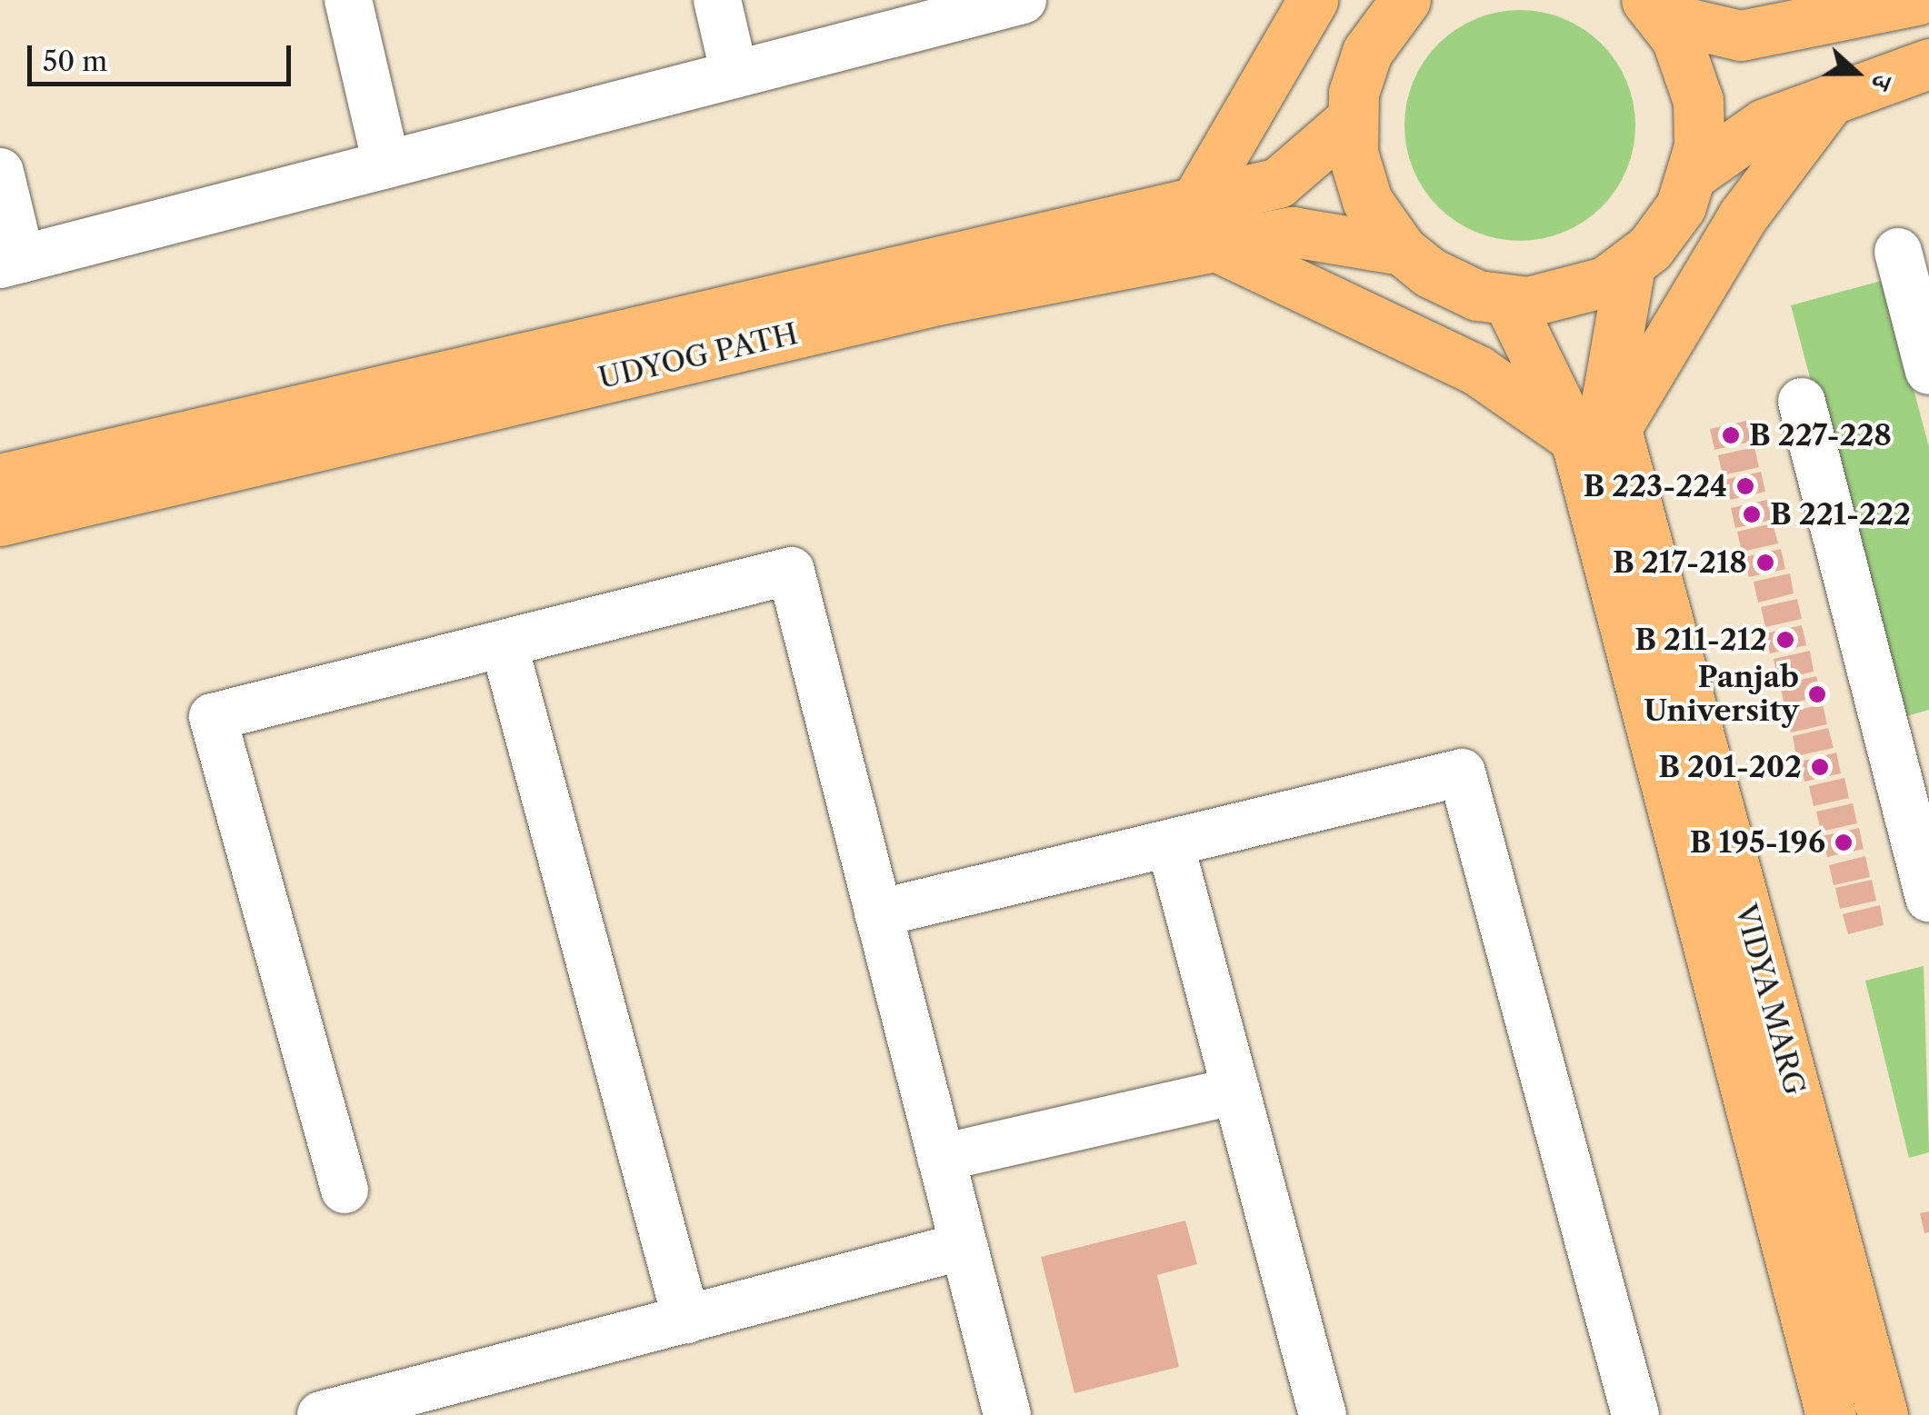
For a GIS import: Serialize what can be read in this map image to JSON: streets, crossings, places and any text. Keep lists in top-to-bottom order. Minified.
{"streets":{"main road":["UDYOG PATH","VIDYA MARG"]},"places":["B 227-228","B 223-224","B 221-222","B 217-218","B 211-212","Panjab University","B 201-202","B 195-196"],"scale_bar":"50 m","north":"right"}
